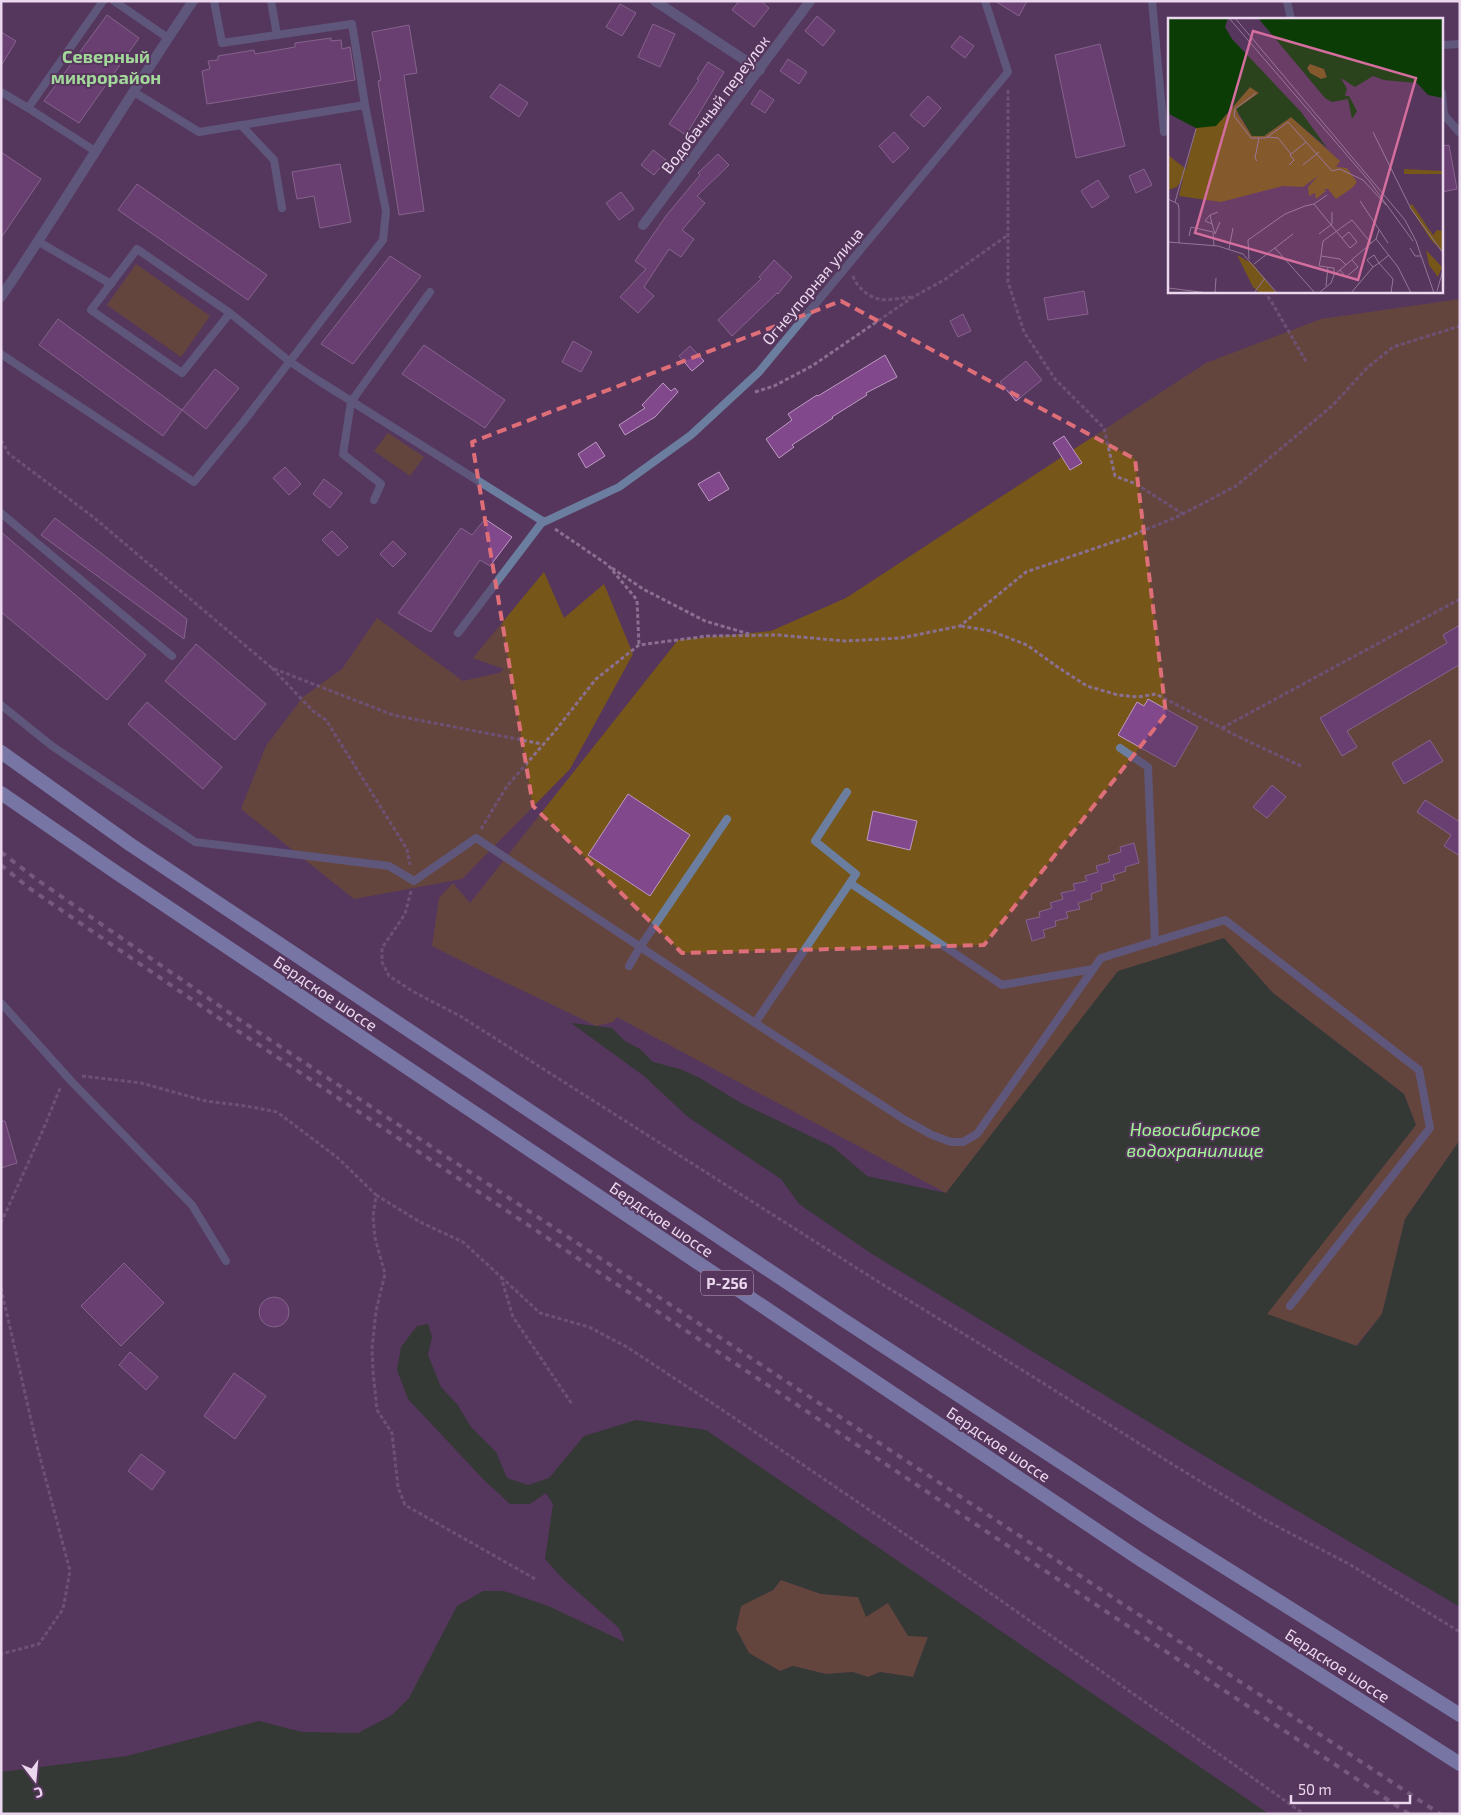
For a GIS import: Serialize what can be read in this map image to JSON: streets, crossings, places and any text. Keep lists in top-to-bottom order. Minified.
{"streets":{"highway":["Бердское шоссе","Р-256"],"street":["Водобачный переулок"],"lane":["Огнеупорная улица"]},"districts":["Северный микрорайон"],"water":["Новосибирское водохранилище"],"scale_bar":"50 m","north":"bottom"}
